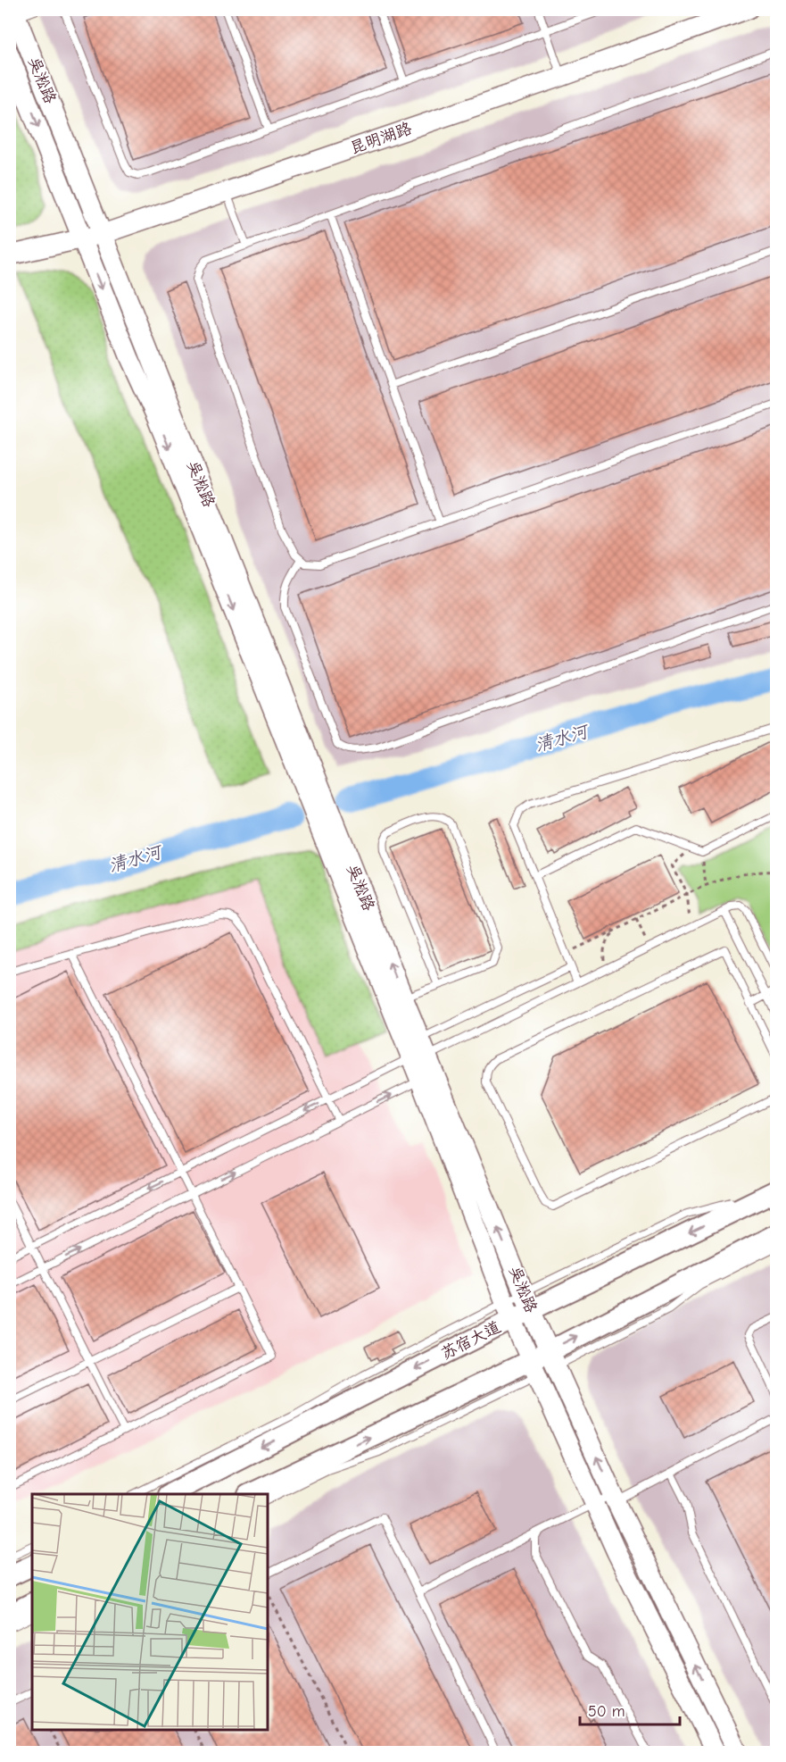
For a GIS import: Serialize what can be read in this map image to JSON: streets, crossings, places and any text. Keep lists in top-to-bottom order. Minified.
{"streets":{"main road":["吴淞路","昆明湖路","苏宿大道"]},"crossings":[["吴淞路","昆明湖路"],["吴淞路","苏宿大道"]],"water":["清水河"],"scale_bar":"50 m"}
